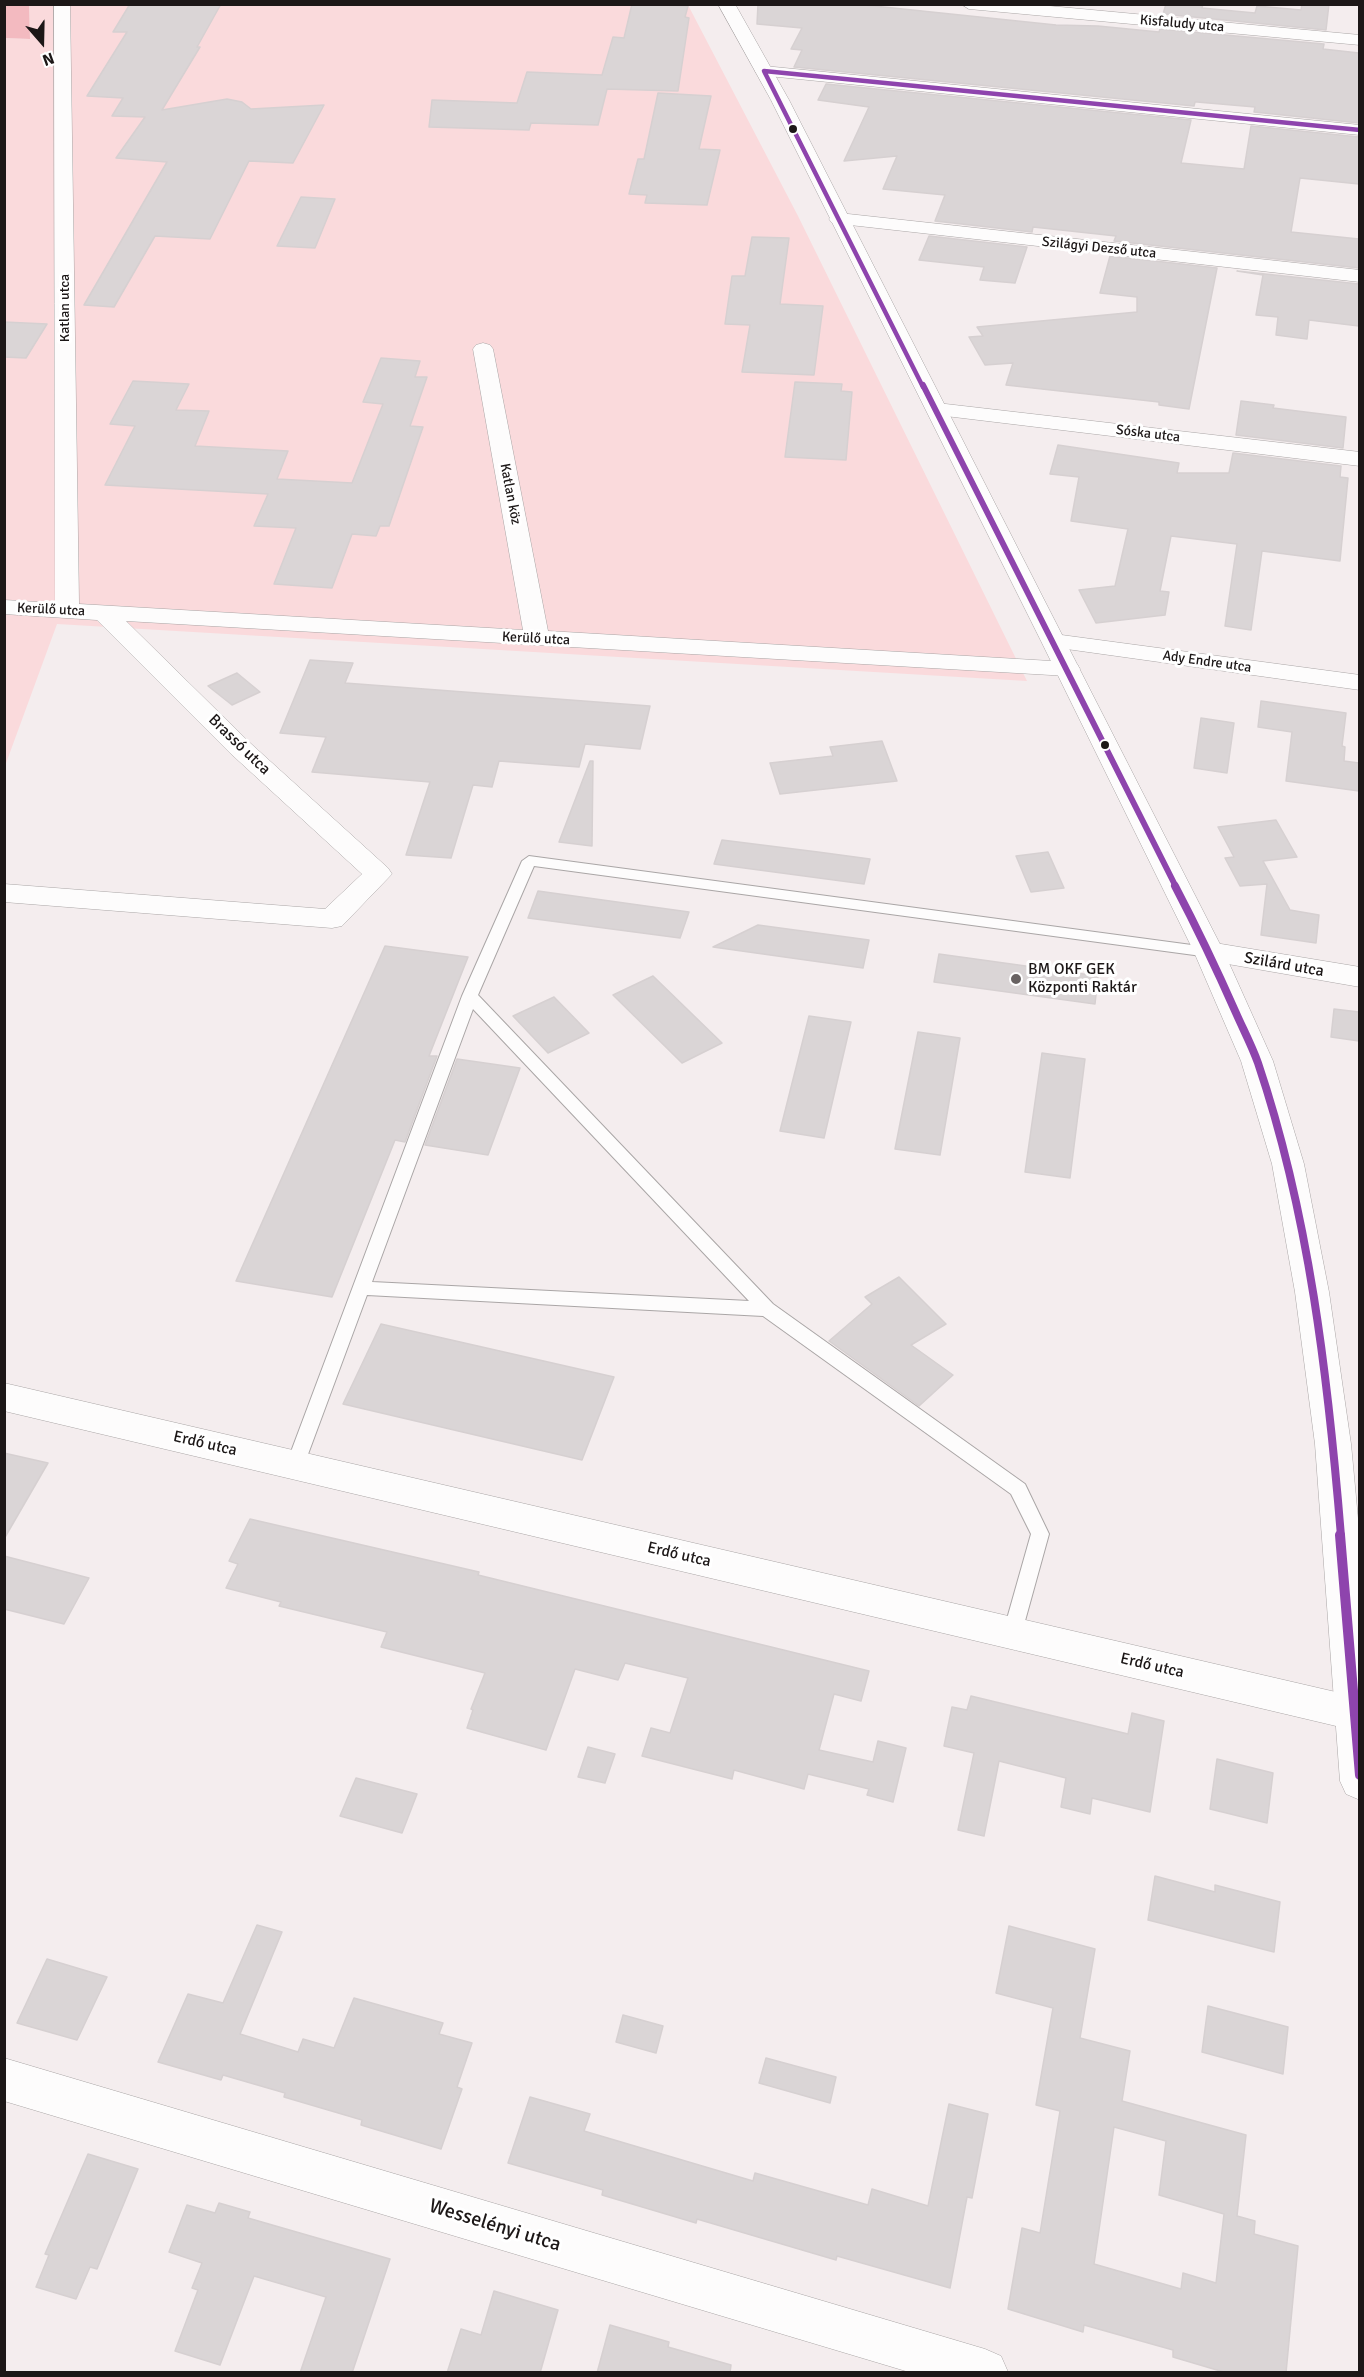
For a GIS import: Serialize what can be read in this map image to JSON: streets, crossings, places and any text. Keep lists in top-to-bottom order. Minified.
{"streets":{"street":["Kisfaludy utca","Szilágyi Dezső utca","Katlan utca","Sóska utca","Katlan köz","Kerülő utca","Ady Endre utca","Brassó utca","Szilárd utca","Erdő utca","Wesselényi utca"]},"crossings":[["Katlan utca","Kerülő utca"],["Katlan köz","Kerülő utca"],["Kerülő utca","Brassó utca"]],"places":["BM OKF GEK Központi Raktár"],"north":"bottom"}
